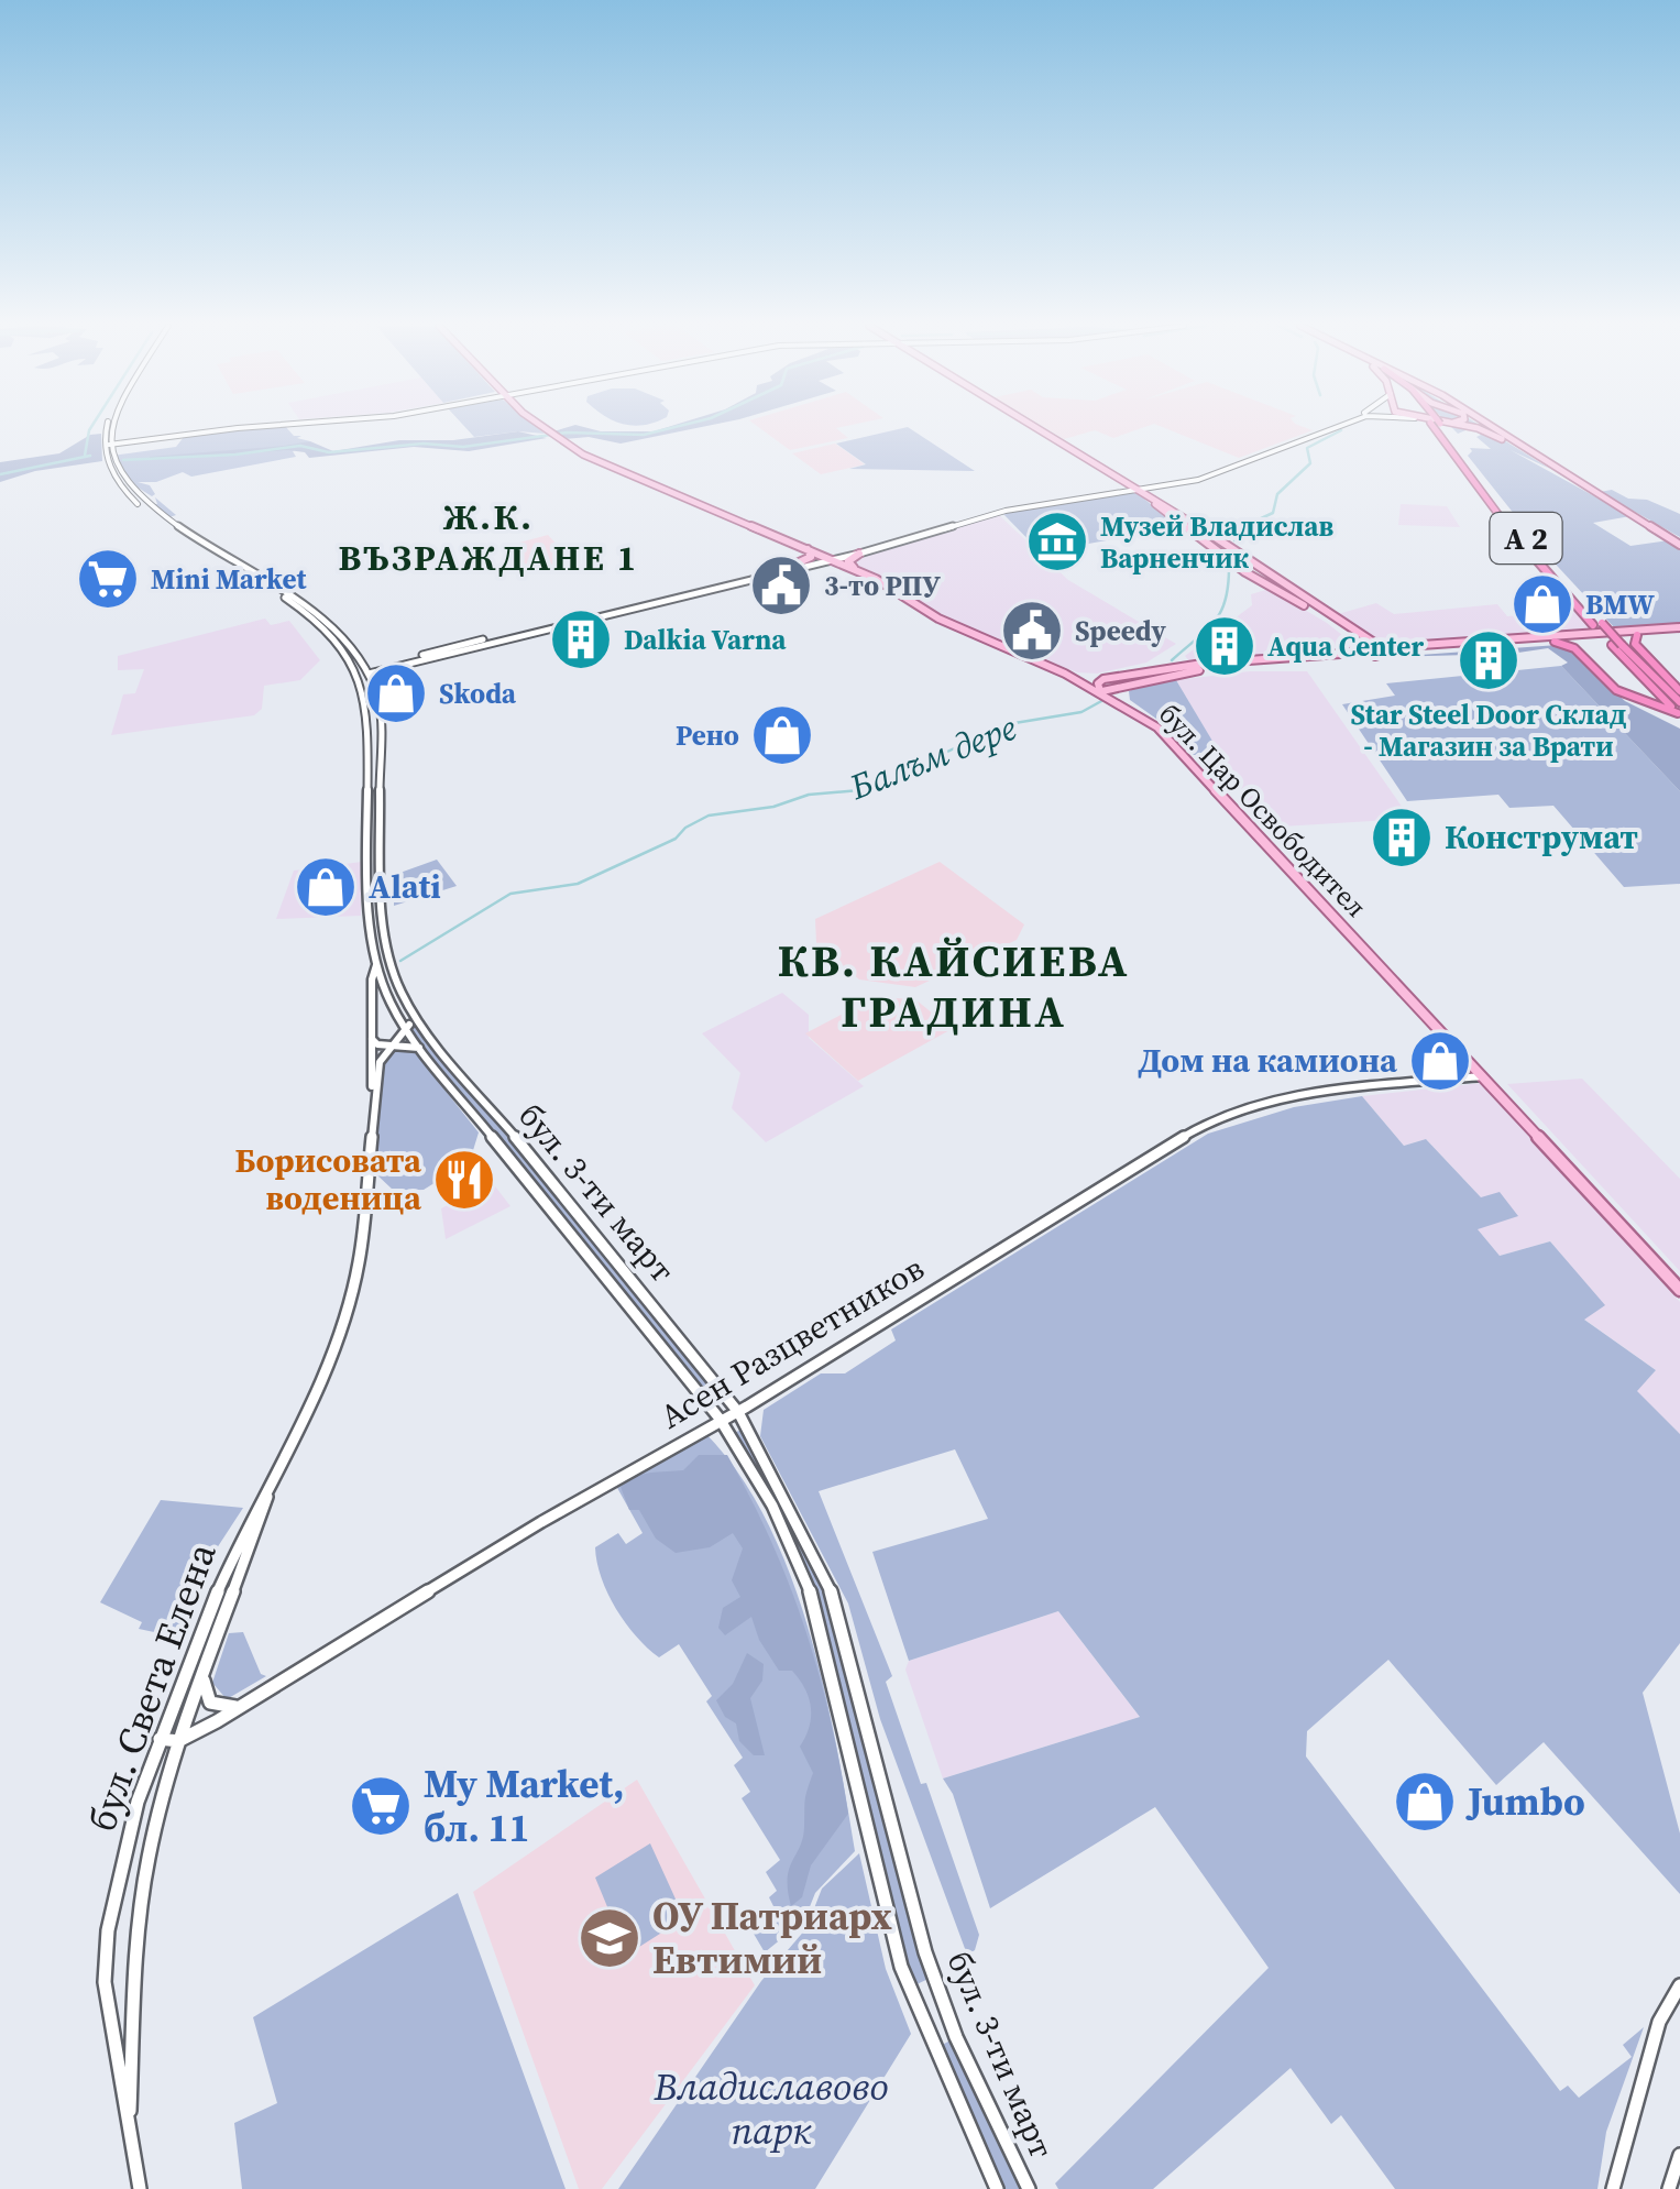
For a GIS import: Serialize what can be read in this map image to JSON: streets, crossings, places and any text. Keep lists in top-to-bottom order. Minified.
{"streets":{"highway":["A 2"],"main road":["бул. Цар Освободител"],"street":["бул. 3-ти март","Асен Разцветников","бул. Света Елена"]},"crossings":[["бул. Цар Освободител","Асен Разцветников"],["бул. 3-ти март","Асен Разцветников"],["бул. 3-ти март","бул. Света Елена"],["Асен Разцветников","бул. Света Елена"]],"districts":["Ж.К. ВЪЗРАЖДАНЕ 1","КВ. КАЙСИЕВА ГРАДИНА"],"water":["Балъм дере"],"parks":["Владиславово парк"],"places":{"museum":["Музей Владислав Варненчик"],"supermarket":["Mini Market","My Market, бл. 11"],"public building":["3-то РПУ","Speedy"],"shop":["BMW","Skoda","Рено","Alati","Дом на камиона","Jumbo"],"building":["Dalkia Varna","Aqua Center","Star Steel Door Склад - Магазин за Врати","Конструмат"],"restaurant":["Борисовата воденица"],"school or university":["ОУ Патриарх Евтимий"]}}
